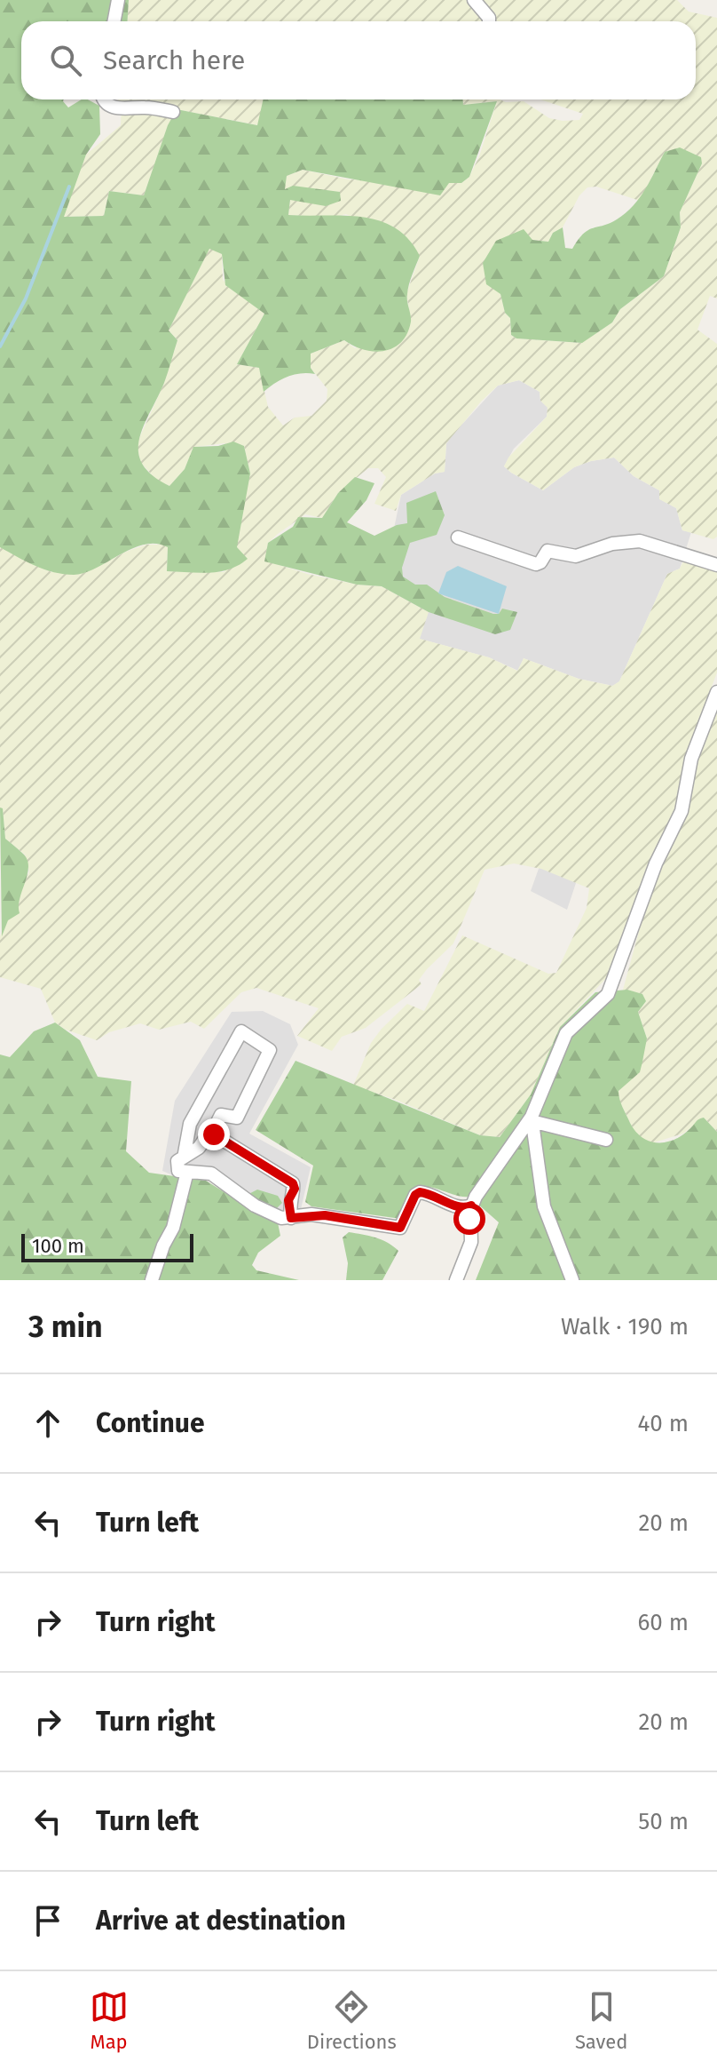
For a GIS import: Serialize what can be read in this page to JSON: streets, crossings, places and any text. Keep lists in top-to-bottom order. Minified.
{"scale_bar":"100 m","page":{"search":"Search here","scale":"100 m","heading":["3 min","Walk · 190 m"],"list":[["Continue","40 m"],["Turn left","20 m"],["Turn right","60 m"],["Turn right","20 m"],["Turn left","50 m"],"Arrive at destination"],"nav":["Map","Directions","Saved"]}}
